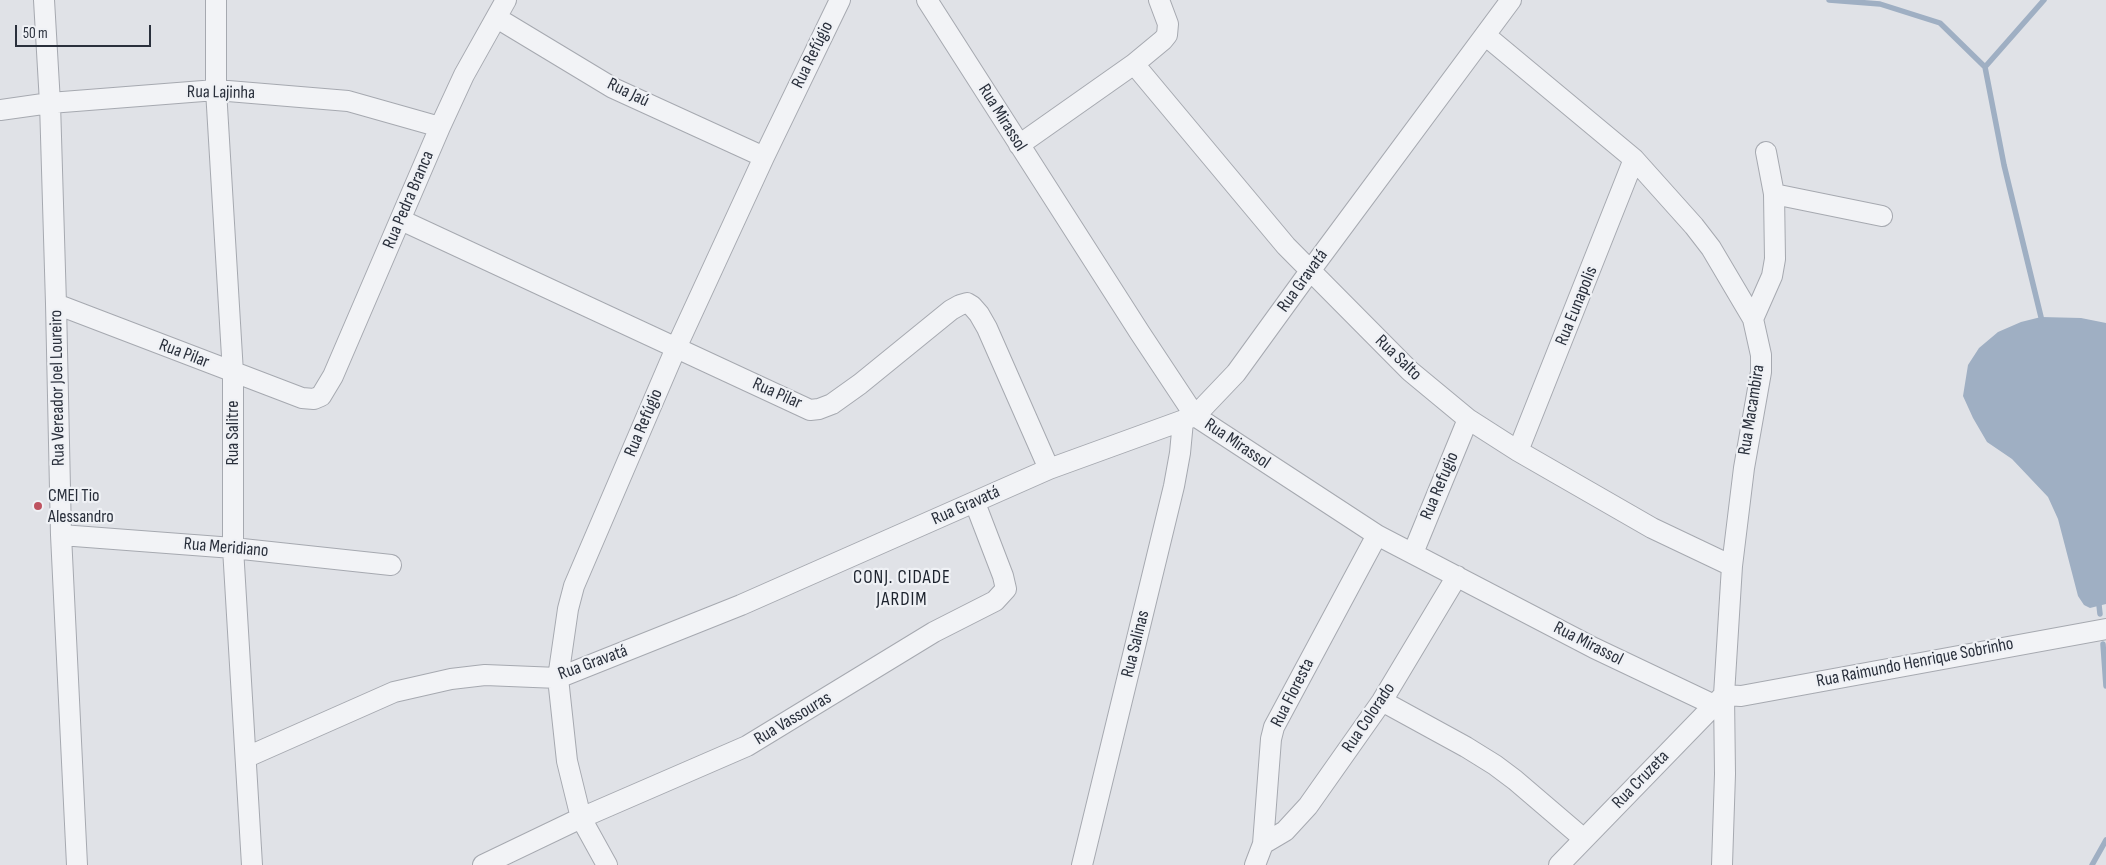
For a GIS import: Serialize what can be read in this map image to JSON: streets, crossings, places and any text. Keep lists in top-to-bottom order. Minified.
{"streets":{"street":["Rua Refúgio","Rua Lajinha","Rua Jaú","Rua Mirassol","Rua Pedra Branca","Rua Gravatá","Rua Eunapolis","Rua Pilar","Rua Salto","Rua Vereador Joel Loureiro","Rua Macambira","Rua Salitre","Rua Refugio","Rua Meridiano","Rua Salinas","Rua Raimundo Henrique Sobrinho","Rua Floresta","Rua Colorado","Rua Vassouras","Rua Cruzeta"]},"crossings":[["Rua Refúgio","Rua Jaú"],["Rua Refúgio","Rua Gravatá"],["Rua Refúgio","Rua Pilar"],["Rua Refúgio","Rua Vassouras"],["Rua Lajinha","Rua Pedra Branca"],["Rua Lajinha","Rua Vereador Joel Loureiro"],["Rua Lajinha","Rua Salitre"],["Rua Jaú","Rua Pedra Branca"],["Rua Mirassol","Rua Gravatá"],["Rua Mirassol","Rua Macambira"],["Rua Mirassol","Rua Refugio"],["Rua Mirassol","Rua Salinas"],["Rua Mirassol","Rua Raimundo Henrique Sobrinho"],["Rua Mirassol","Rua Floresta"],["Rua Mirassol","Rua Colorado"],["Rua Mirassol","Rua Cruzeta"],["Rua Pedra Branca","Rua Pilar"],["Rua Gravatá","Rua Pilar"],["Rua Gravatá","Rua Salto"],["Rua Gravatá","Rua Macambira"],["Rua Gravatá","Rua Salitre"],["Rua Gravatá","Rua Salinas"],["Rua Gravatá","Rua Vassouras"],["Rua Eunapolis","Rua Salto"],["Rua Eunapolis","Rua Macambira"],["Rua Pilar","Rua Vereador Joel Loureiro"],["Rua Pilar","Rua Salitre"],["Rua Salto","Rua Macambira"],["Rua Salto","Rua Refugio"],["Rua Vereador Joel Loureiro","Rua Meridiano"],["Rua Macambira","Rua Raimundo Henrique Sobrinho"],["Rua Macambira","Rua Cruzeta"],["Rua Salitre","Rua Meridiano"],["Rua Raimundo Henrique Sobrinho","Rua Cruzeta"],["Rua Floresta","Rua Colorado"]],"districts":["CONJ. CIDADE JARDIM"],"places":["CMEI Tio Alessandro"],"scale_bar":"50 m"}
